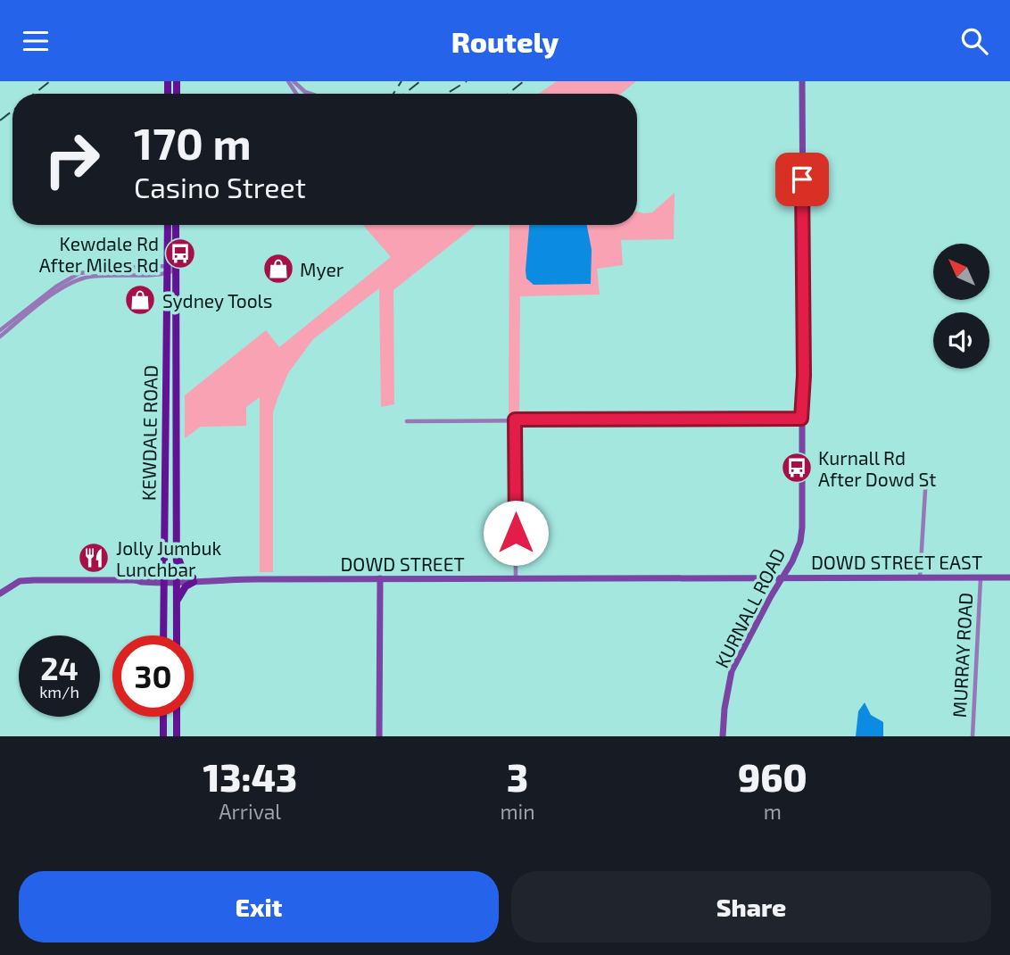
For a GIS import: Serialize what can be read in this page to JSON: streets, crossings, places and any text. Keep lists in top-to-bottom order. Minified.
{"streets":{"main road":["KEWDALE ROAD"],"street":["DOWD STREET EAST","DOWD STREET","KURNALL ROAD","MURRAY ROAD"]},"crossings":[["KEWDALE ROAD","DOWD STREET"],["DOWD STREET EAST","DOWD STREET"],["DOWD STREET EAST","KURNALL ROAD"],["DOWD STREET EAST","MURRAY ROAD"],["DOWD STREET","KURNALL ROAD"]],"places":{"bus stop":["Kewdale Rd After Miles Rd","Kurnall Rd After Dowd St"],"shop":["Myer","Sydney Tools"],"restaurant":["Jolly Jumbuk Lunchbar"]},"north":"top left","page":{"header":"Routely","turn":["170 m","Casino Street"],"speed":"24 km/h","limit":"30","eta":["13:43","Arrival","3","min","960","m"],"buttons":["Exit","Share"]}}
